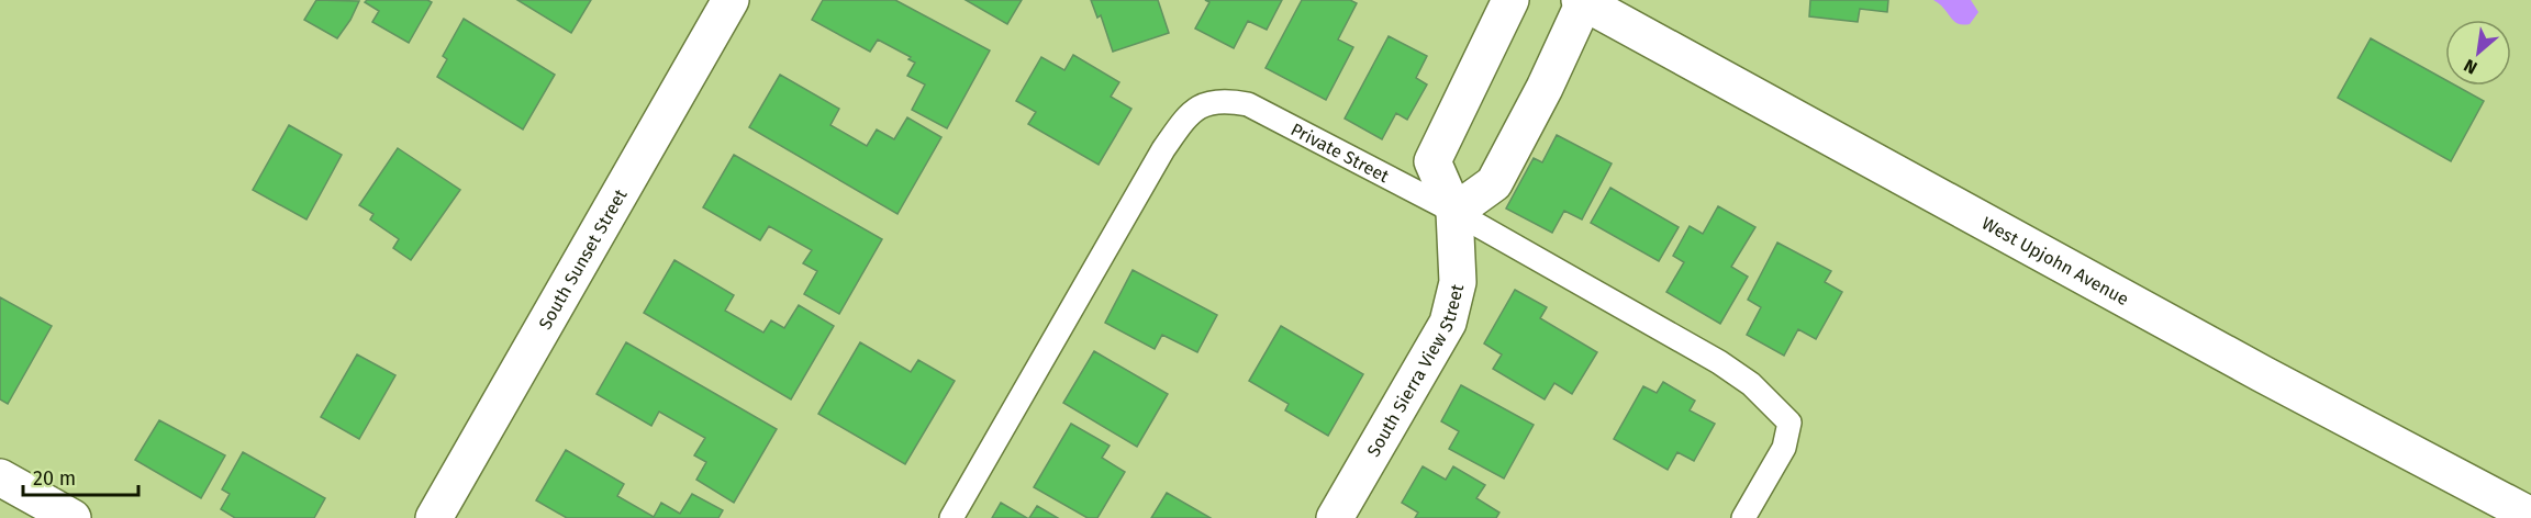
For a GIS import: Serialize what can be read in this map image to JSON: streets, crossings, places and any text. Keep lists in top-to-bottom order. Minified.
{"streets":{"street":["South Sunset Street","West Upjohn Avenue","South Sierra View Street"],"lane":["Private Street"]},"crossings":[["Private Street","South Sierra View Street"]],"scale_bar":"20 m","north":"bottom left"}
